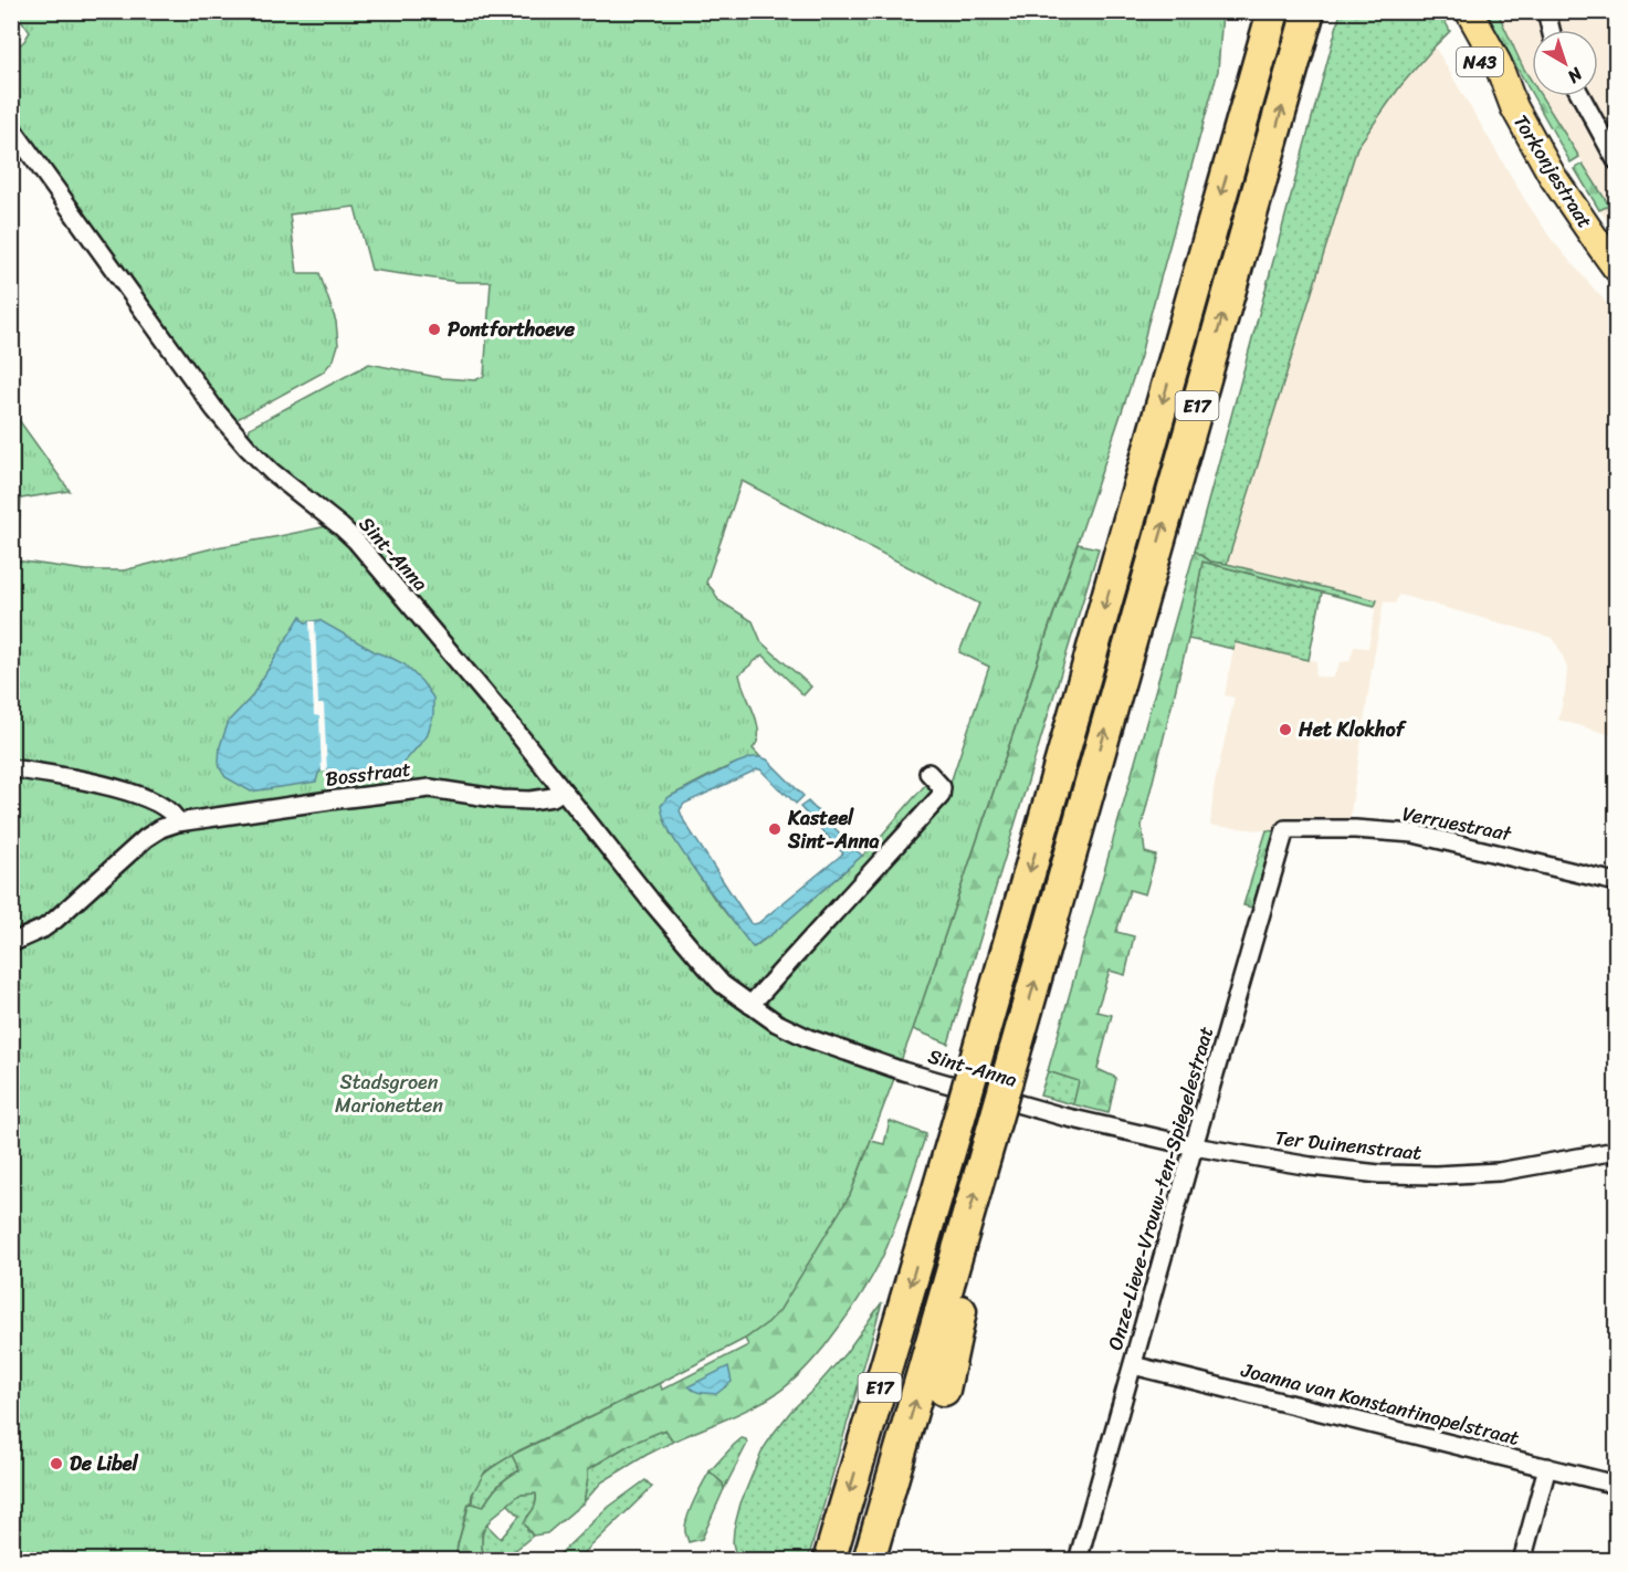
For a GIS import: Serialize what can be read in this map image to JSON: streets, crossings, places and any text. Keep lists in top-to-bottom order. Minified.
{"streets":{"highway":["E17"],"main road":["N43","Torkonjestraat"],"street":["Sint-Anna","Bosstraat","Verruestraat","Ter Duinenstraat","Onze-Lieve-Vrouw-ten-Spiegelestraat","Joanna van Konstantinopelstraat"]},"crossings":[["Sint-Anna","Bosstraat"],["Sint-Anna","Ter Duinenstraat"],["Sint-Anna","Onze-Lieve-Vrouw-ten-Spiegelestraat"],["Verruestraat","Onze-Lieve-Vrouw-ten-Spiegelestraat"],["Ter Duinenstraat","Onze-Lieve-Vrouw-ten-Spiegelestraat"],["Onze-Lieve-Vrouw-ten-Spiegelestraat","Joanna van Konstantinopelstraat"]],"parks":["Stadsgroen Marionetten"],"places":["Pontforthoeve","Het Klokhof","Kasteel Sint-Anna","De Libel"],"north":"bottom right"}
